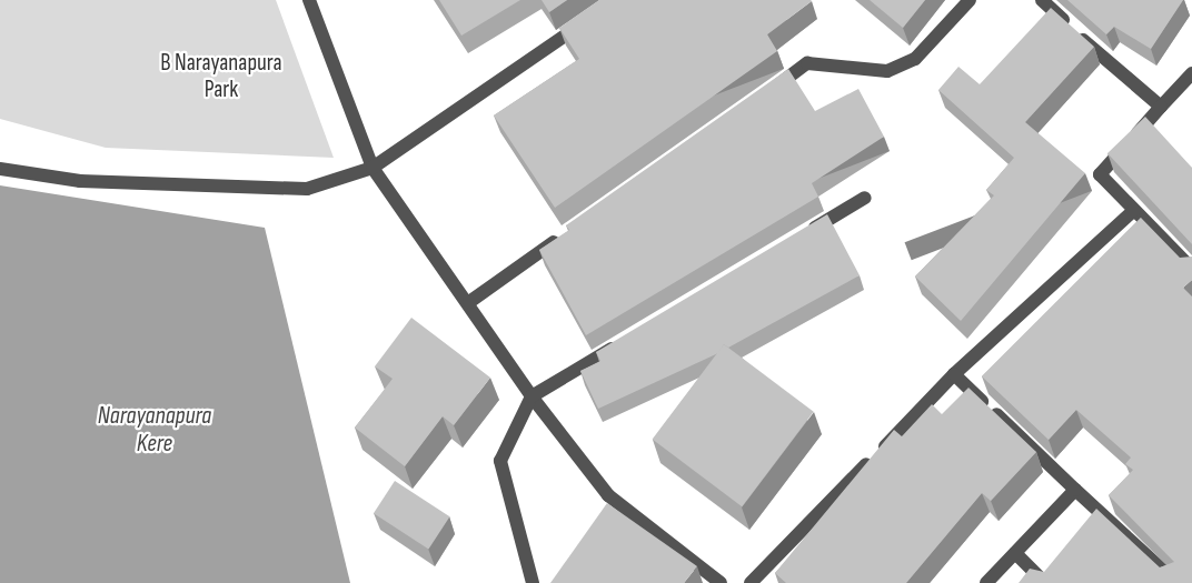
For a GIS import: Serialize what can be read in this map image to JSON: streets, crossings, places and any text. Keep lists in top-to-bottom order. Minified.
{"water":["Narayanapura Kere"],"parks":["B Narayanapura Park"]}
